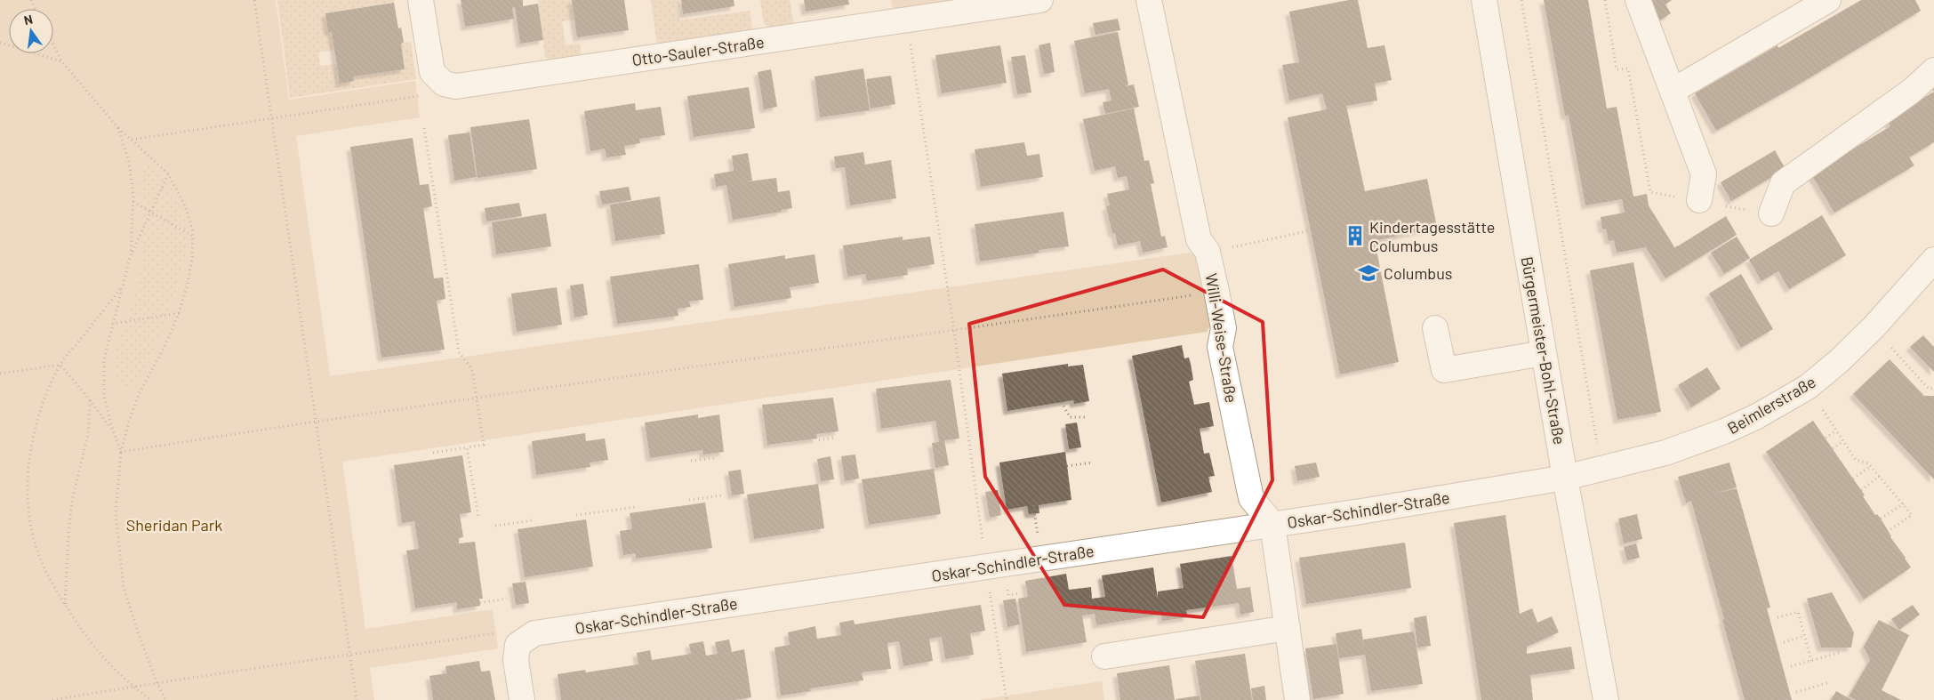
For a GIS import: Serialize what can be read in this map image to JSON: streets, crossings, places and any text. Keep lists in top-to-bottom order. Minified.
{"streets":{"street":["Otto-Sauler-Straße","Willi-Weise-Straße","Bürgermeister-Bohl-Straße","Beimlerstraße","Oskar-Schindler-Straße"]},"crossings":[["Willi-Weise-Straße","Oskar-Schindler-Straße"],["Bürgermeister-Bohl-Straße","Beimlerstraße"],["Bürgermeister-Bohl-Straße","Oskar-Schindler-Straße"],["Beimlerstraße","Oskar-Schindler-Straße"]],"parks":["Sheridan Park"],"places":{"building":["Kindertagesstätte Columbus"],"school or university":["Columbus"]},"north":"top"}
